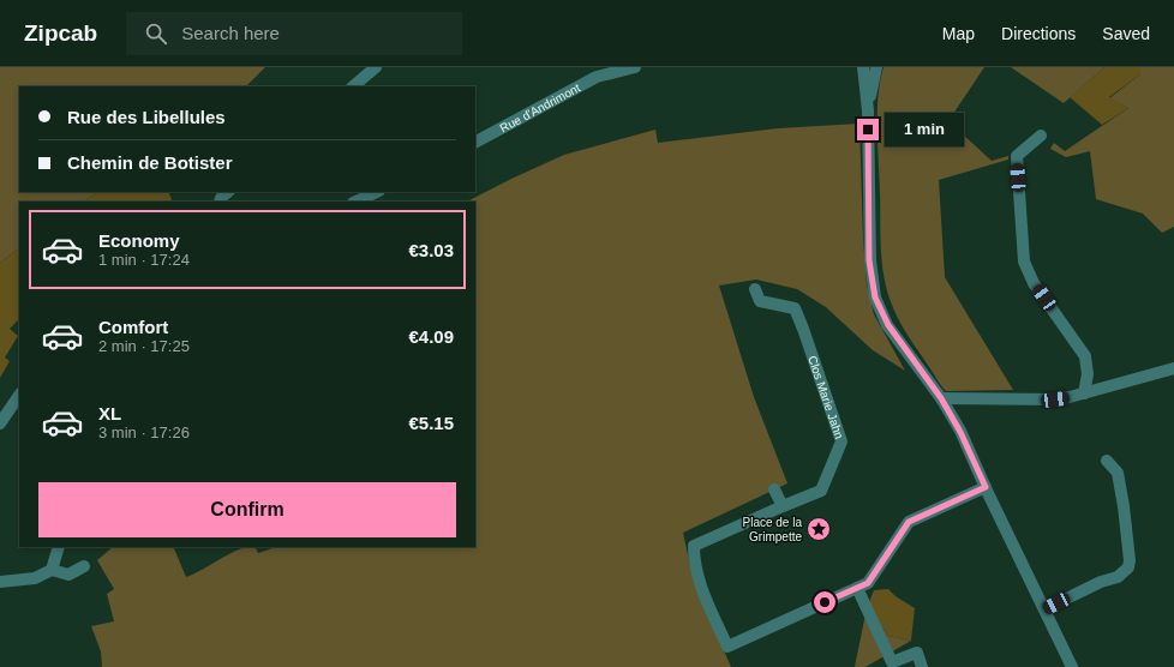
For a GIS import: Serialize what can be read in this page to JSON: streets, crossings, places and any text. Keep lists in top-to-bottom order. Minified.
{"streets":{"street":["Rue d'Andrimont","Clos Marie Jahn"]},"places":{"place":["Place de la Grimpette"]},"page":{"header":"Zipcab","search":"Search here","nav":["Map","Directions","Saved"],"banner":["Rue des Libellules","Chemin de Botister"],"bubble":"1 min","list":[{"name":"Economy","note":"1 min · 17:24","value":"€3.03"},{"name":"Comfort","note":"2 min · 17:25","value":"€4.09"},{"name":"XL","note":"3 min · 17:26","value":"€5.15"}],"buttons":"Confirm"}}
